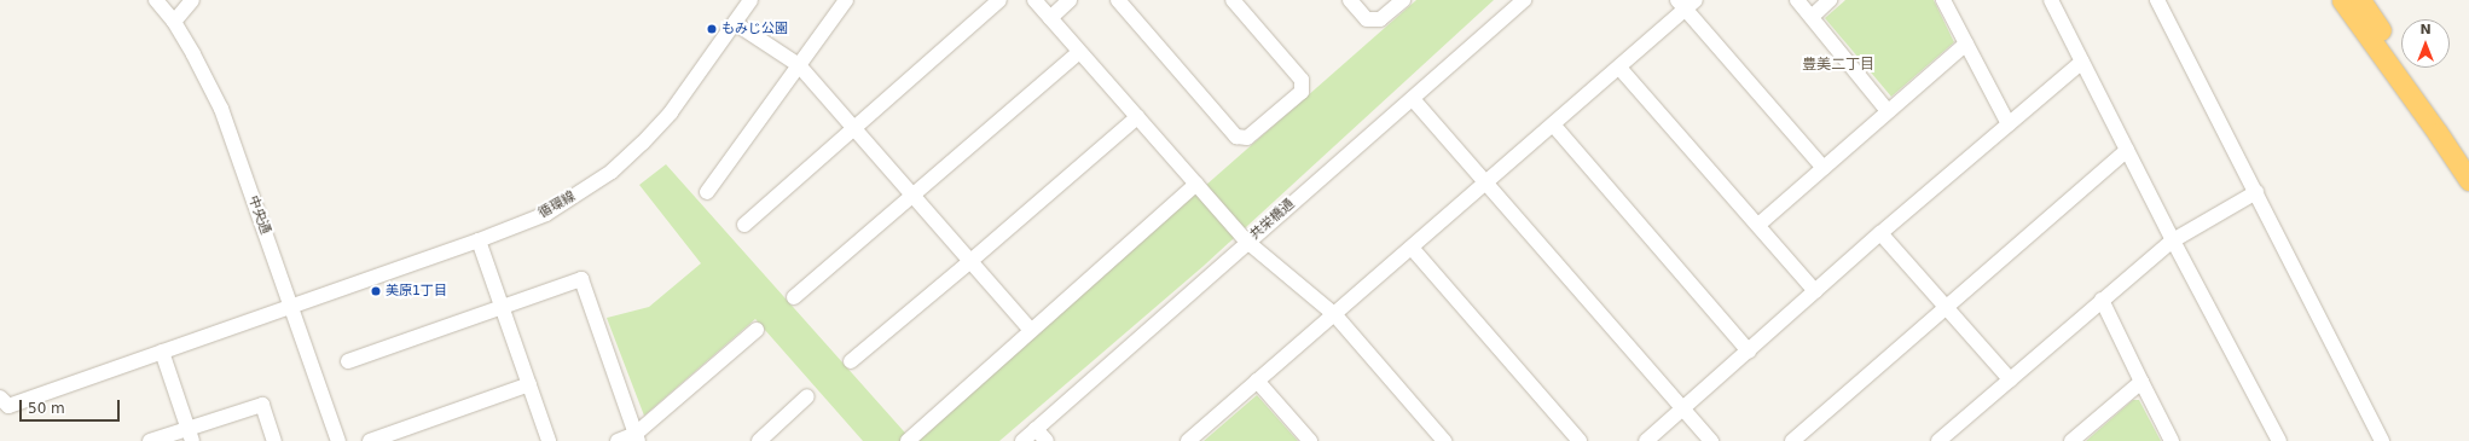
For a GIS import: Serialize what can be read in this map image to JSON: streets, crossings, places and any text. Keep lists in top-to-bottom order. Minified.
{"streets":{"street":["循環線","中央通","共栄橋通"]},"crossings":[["循環線","中央通"]],"districts":["豊美二丁目"],"places":["もみじ公園","美原1丁目"],"scale_bar":"50 m","north":"top"}
